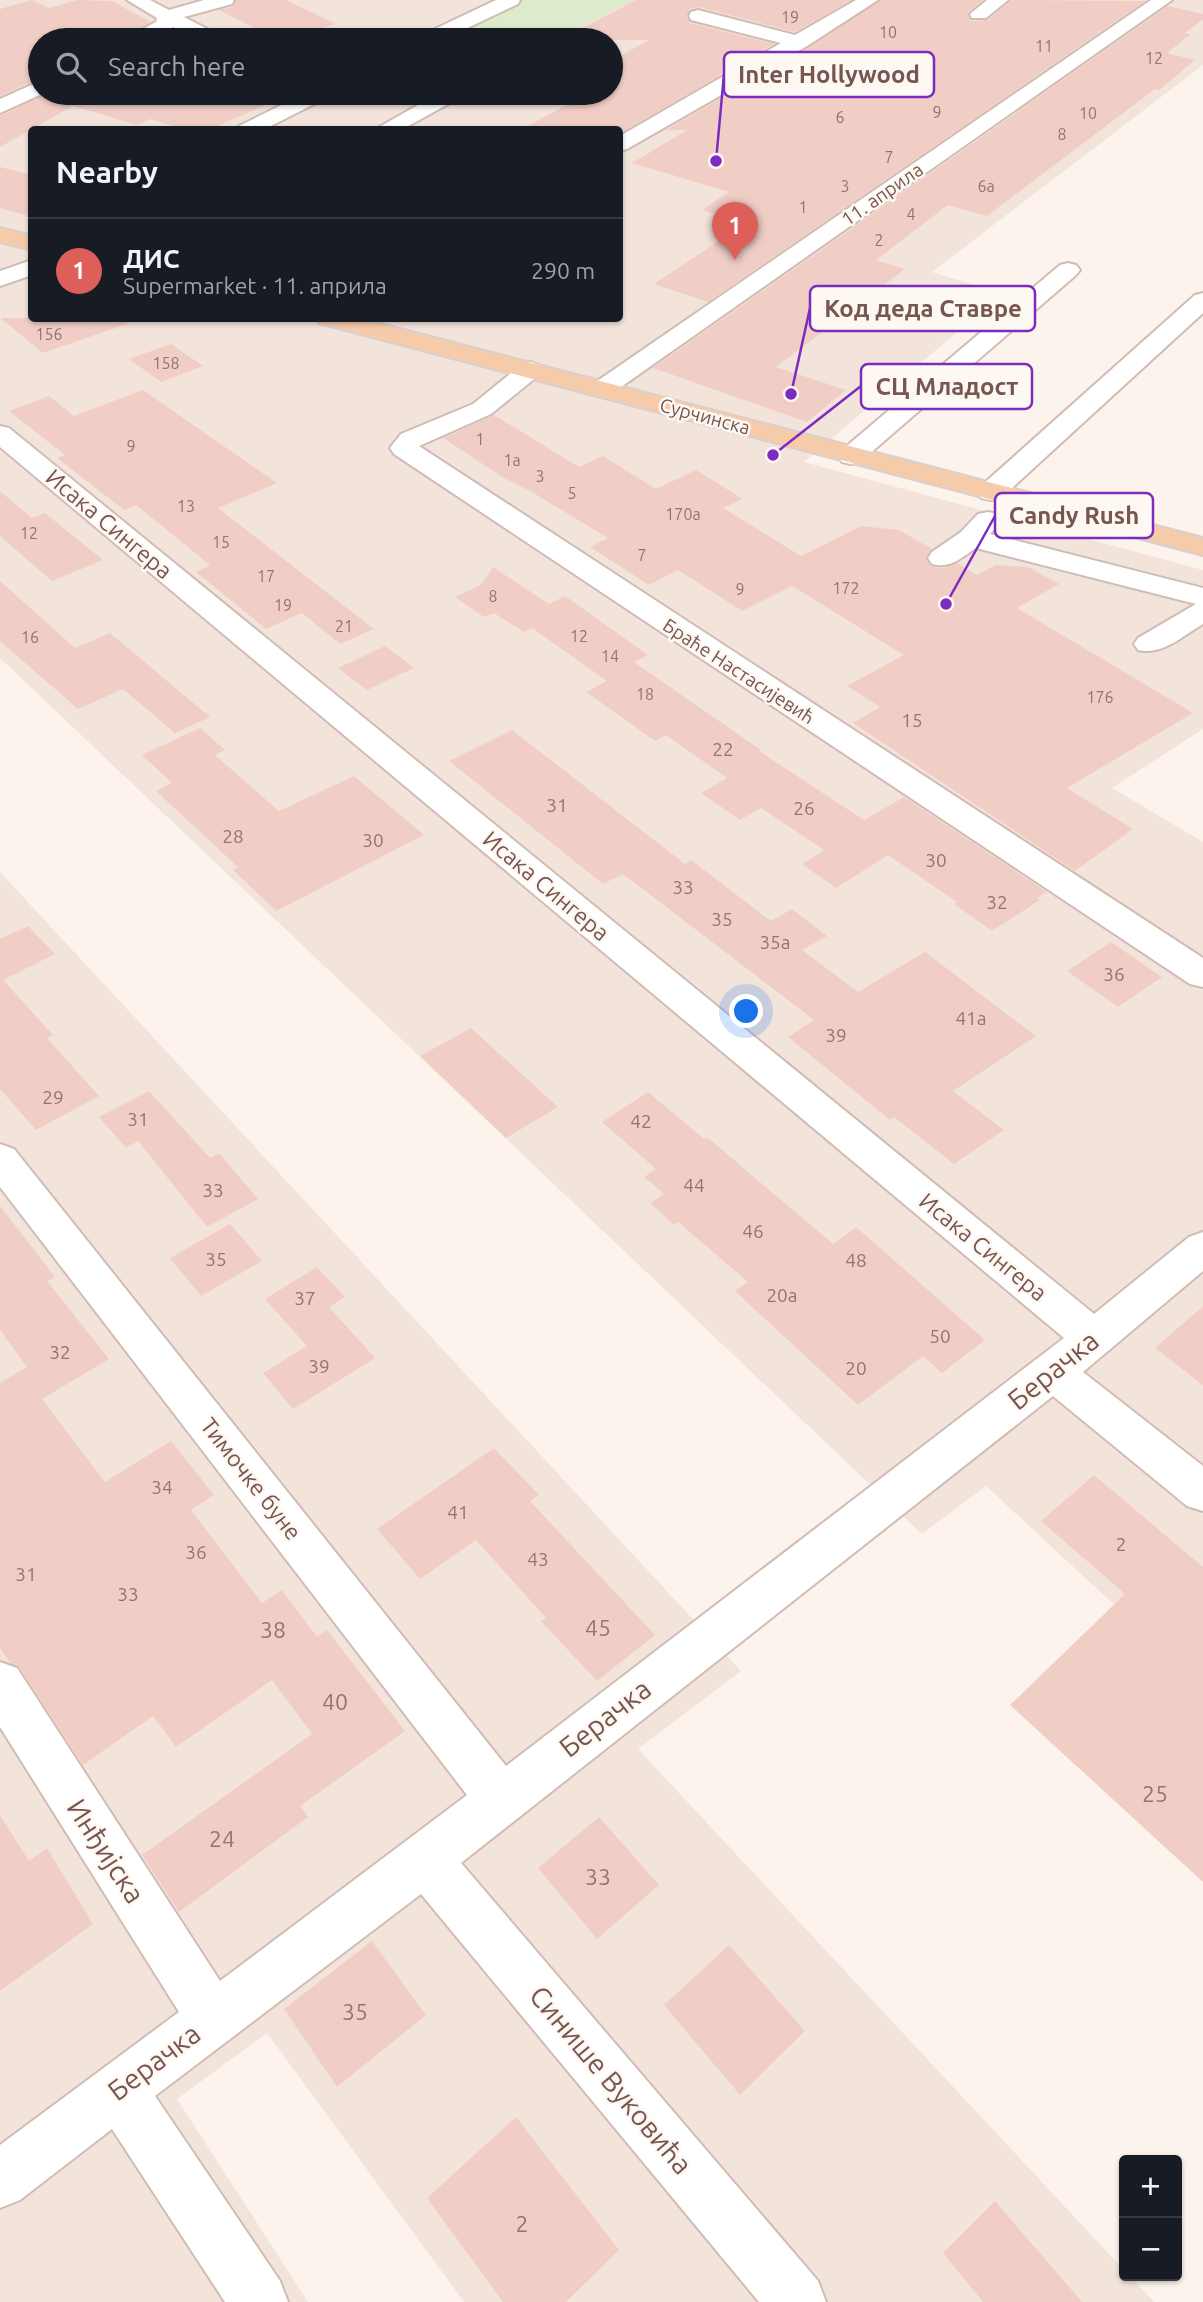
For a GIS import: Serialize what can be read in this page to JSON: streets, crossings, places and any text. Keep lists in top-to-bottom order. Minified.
{"streets":{"main road":["Сурчинска"],"street":["11. априла","Исака Сингера","Браће Настасијевић","Берачка","Тимочке буне","Инђијска","Синише Вуковића"]},"crossings":[["11. априла","Сурчинска"],["Сурчинска","Браће Настасијевић"],["Исака Сингера","Берачка"],["Берачка","Тимочке буне"],["Берачка","Инђијска"],["Берачка","Синише Вуковића"]],"places":["Inter Hollywood","Код деда Ставре","СЦ Младост","Candy Rush"],"house_numbers":["19","10","11","12","9","10","6","8","7","3","6a","1","4","2","156","158","1","9","1a","3","5","13","170a","12","15","7","17","172","9","8","19","21","12","16","14","18","176","15","22","31","26","28","30","30","33","32","35","35a","36","41a","39","29","31","42","44","33","46","35","48","20a","37","50","32","39","20","34","41","2","36","43","31","33","45","38","40","25","24","33","35","2"],"page":{"search":"Search here","heading":"Nearby","pins":"1","list":[{"mark":"1","name":"ДИС","note":"Supermarket · 11. априла","value":"290 m"}],"map_buttons":["+","−"]}}
